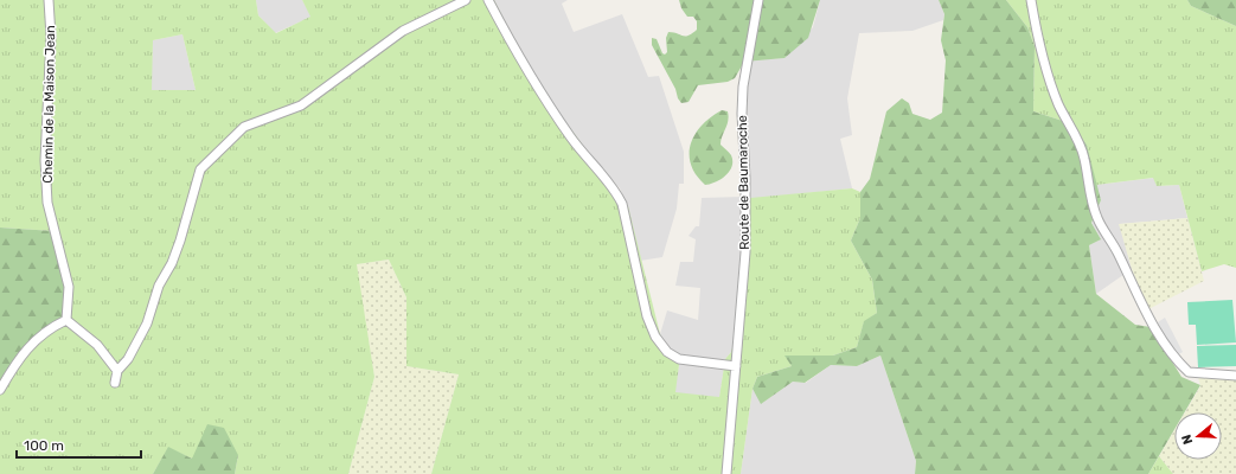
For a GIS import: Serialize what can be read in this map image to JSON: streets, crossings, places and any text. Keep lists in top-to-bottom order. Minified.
{"streets":{"street":["Chemin de la Maison Jean","Route de Baumaroche"]},"scale_bar":"100 m","north":"left"}
